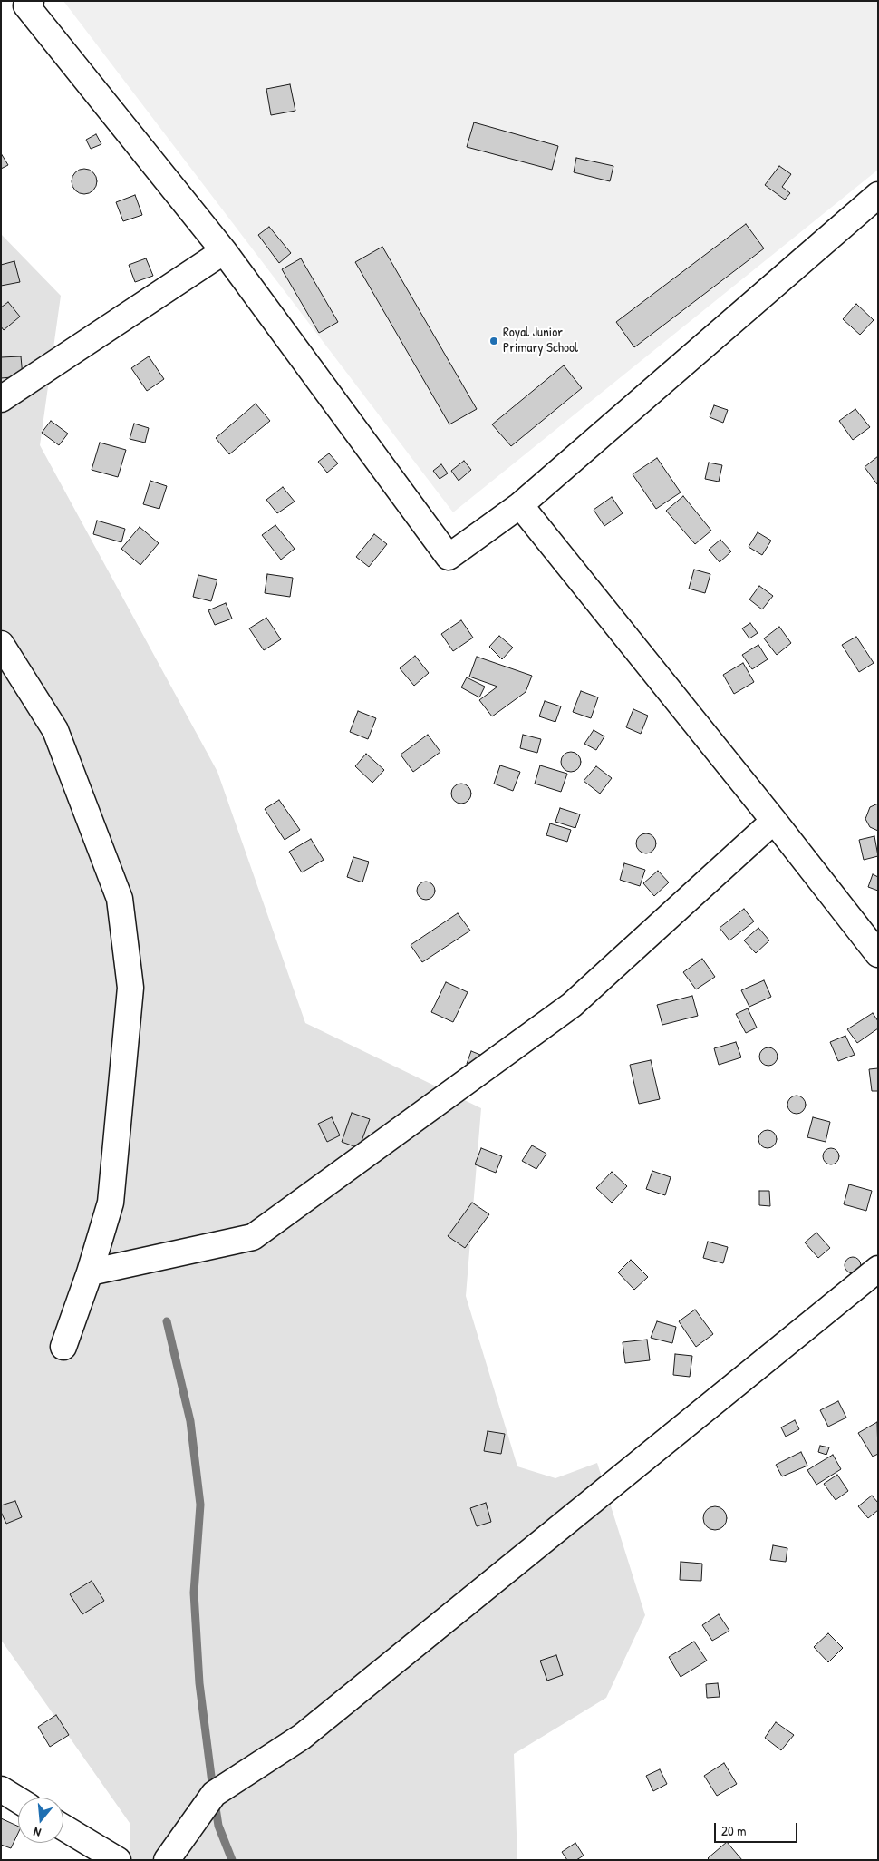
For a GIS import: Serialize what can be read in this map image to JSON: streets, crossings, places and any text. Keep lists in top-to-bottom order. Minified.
{"places":["Royal Junior Primary School"],"scale_bar":"20 m","north":"bottom"}
